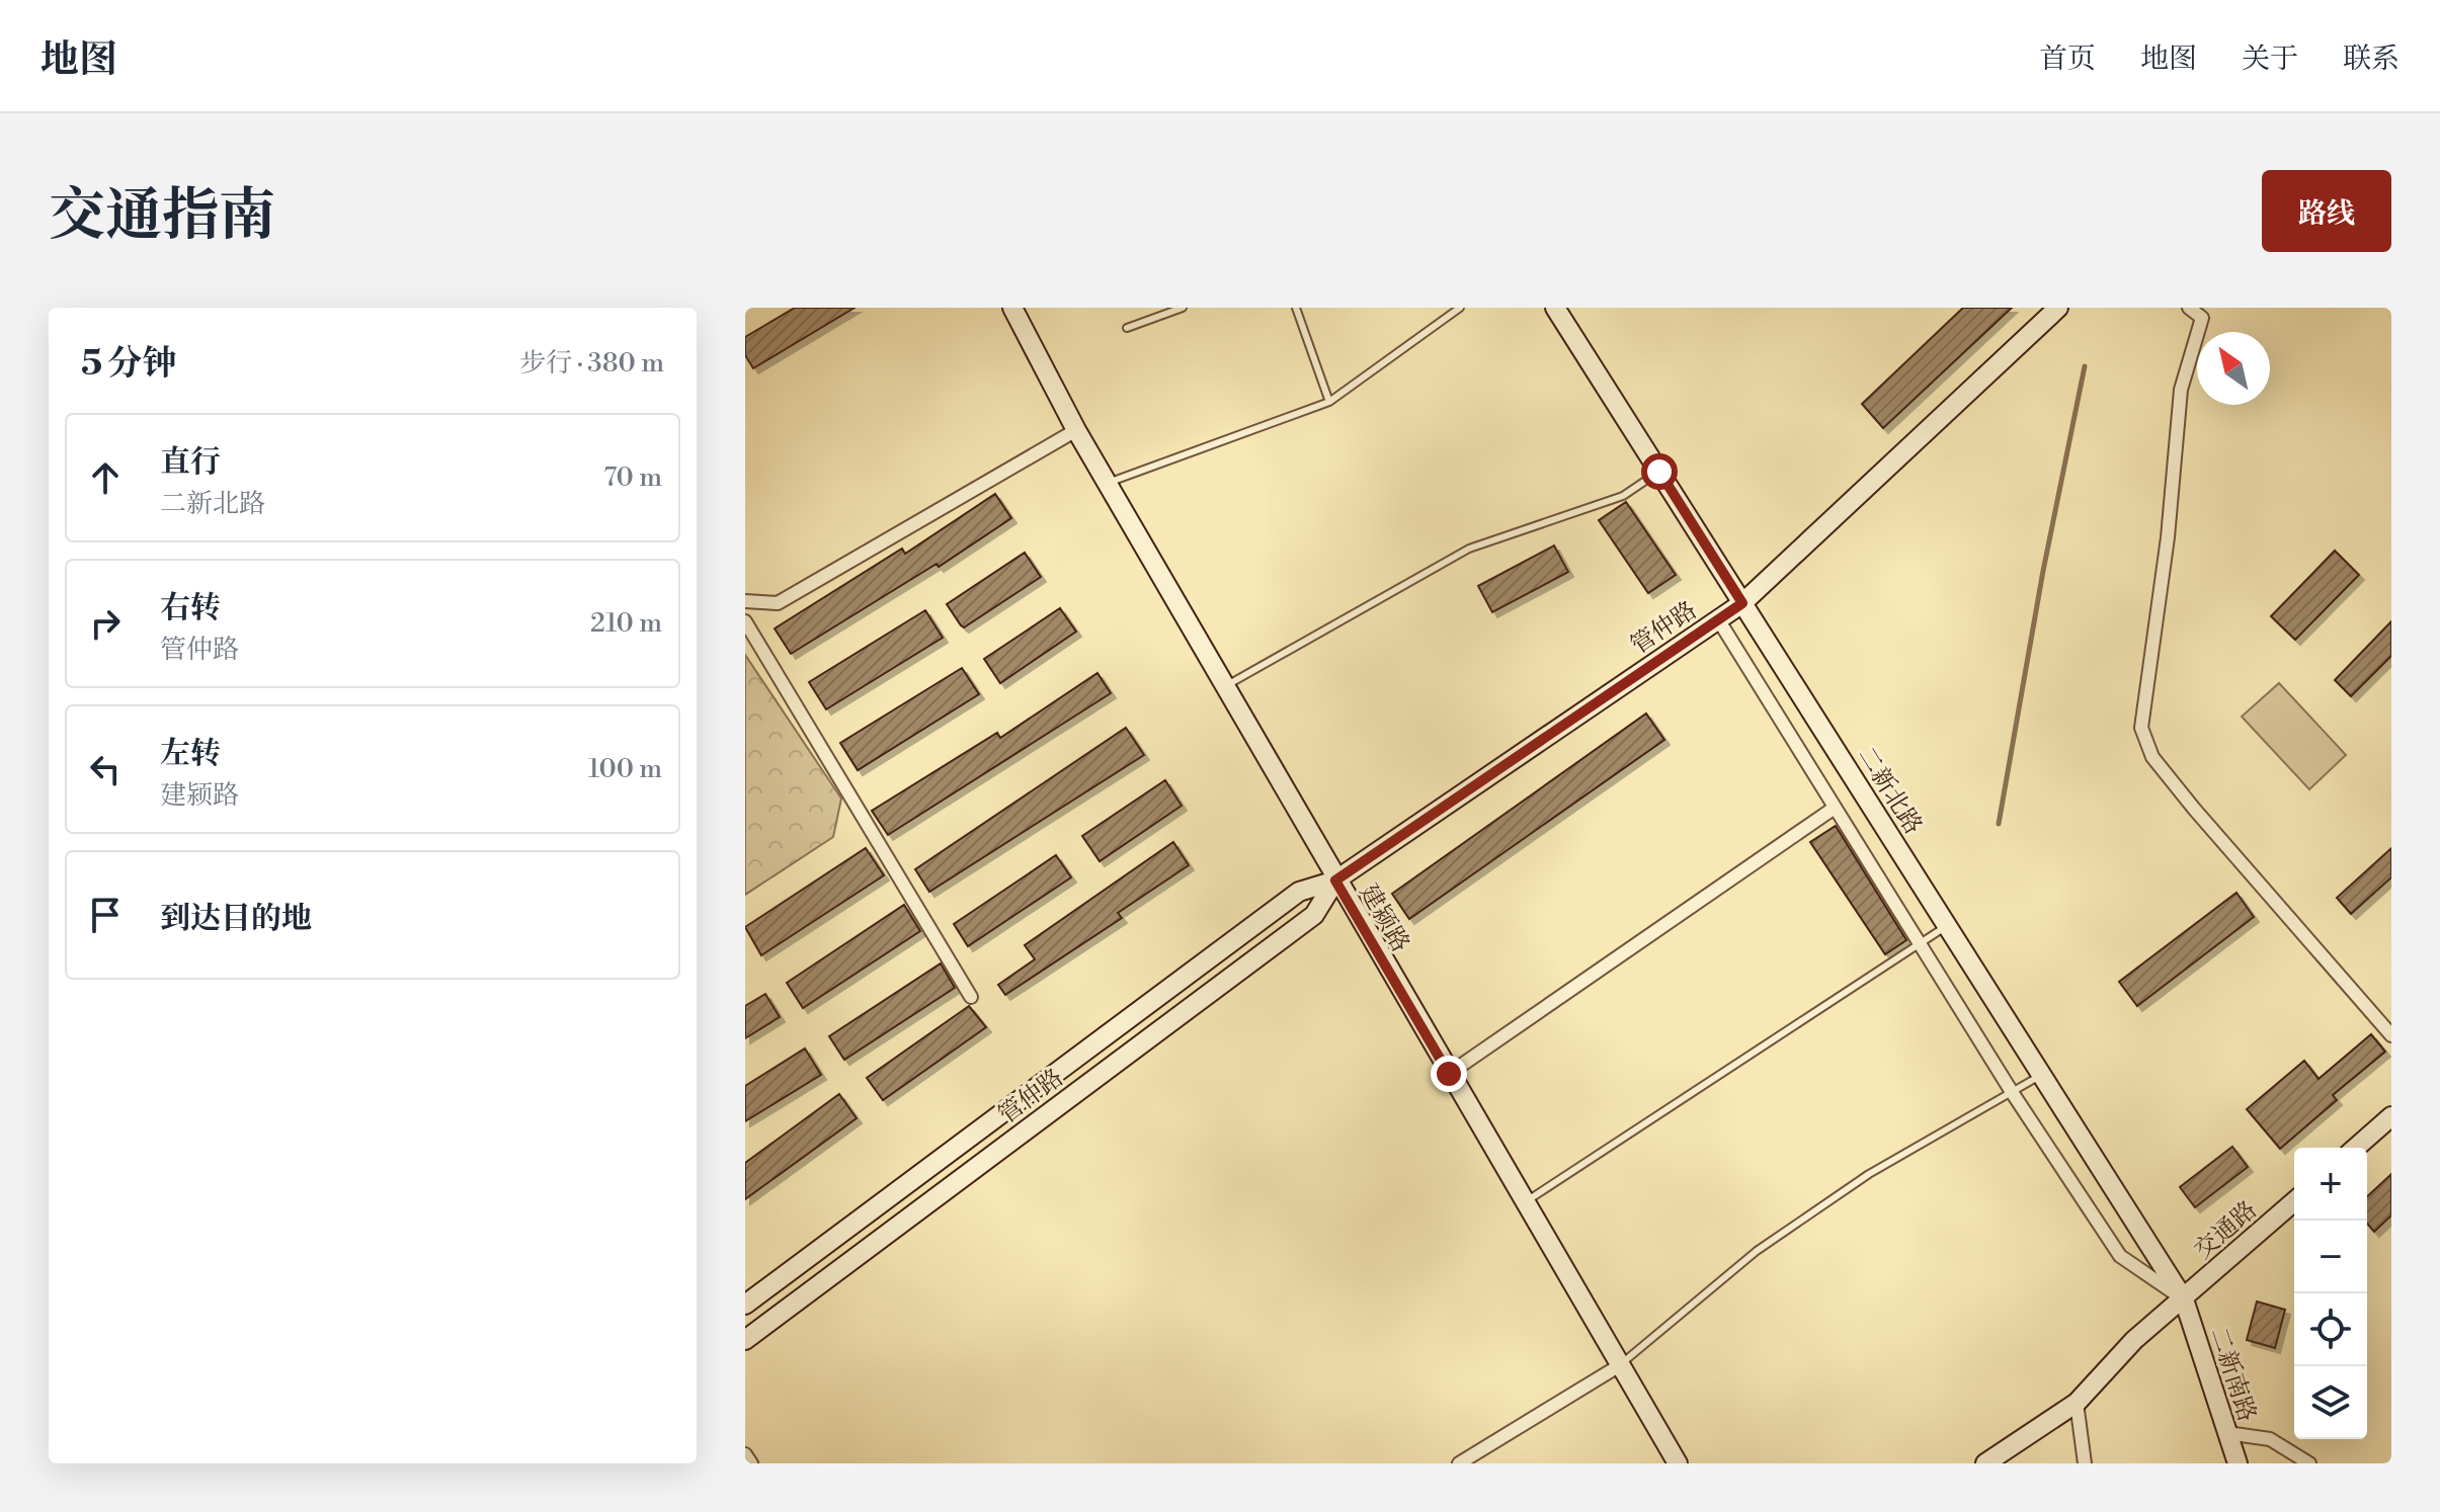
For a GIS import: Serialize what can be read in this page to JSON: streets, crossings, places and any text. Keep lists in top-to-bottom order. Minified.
{"streets":{"street":["管仲路","二新北路","建颍路","交通路","二新南路"]},"crossings":[["管仲路","二新北路"],["管仲路","建颍路"],["二新北路","交通路"],["二新北路","二新南路"],["交通路","二新南路"]],"north":"top left","page":{"header":"地图","nav":["首页","地图","关于","联系"],"title":"交通指南","buttons":"路线","heading":["5 分钟","步行 · 380 m"],"list":[["直行","二新北路","70 m"],["右转","管仲路","210 m"],["左转","建颍路","100 m"],"到达目的地"],"map_buttons":["+","−"]}}
